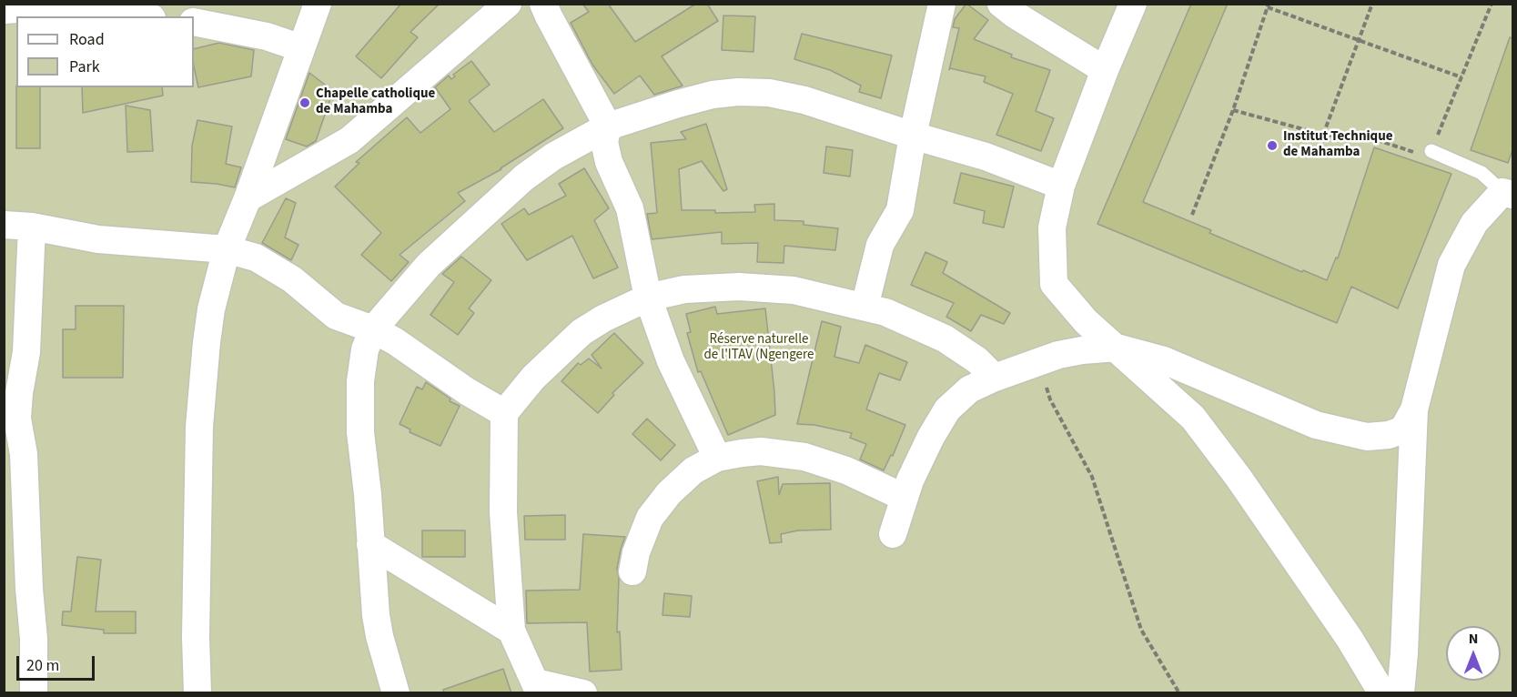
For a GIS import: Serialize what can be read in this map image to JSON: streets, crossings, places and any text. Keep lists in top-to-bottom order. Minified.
{"parks":["Réserve naturelle de l'ITAV (Ngengere"],"places":["Chapelle catholique de Mahamba","Institut Technique de Mahamba"],"legend":["Road","Park"],"scale_bar":"20 m","north":"top"}
